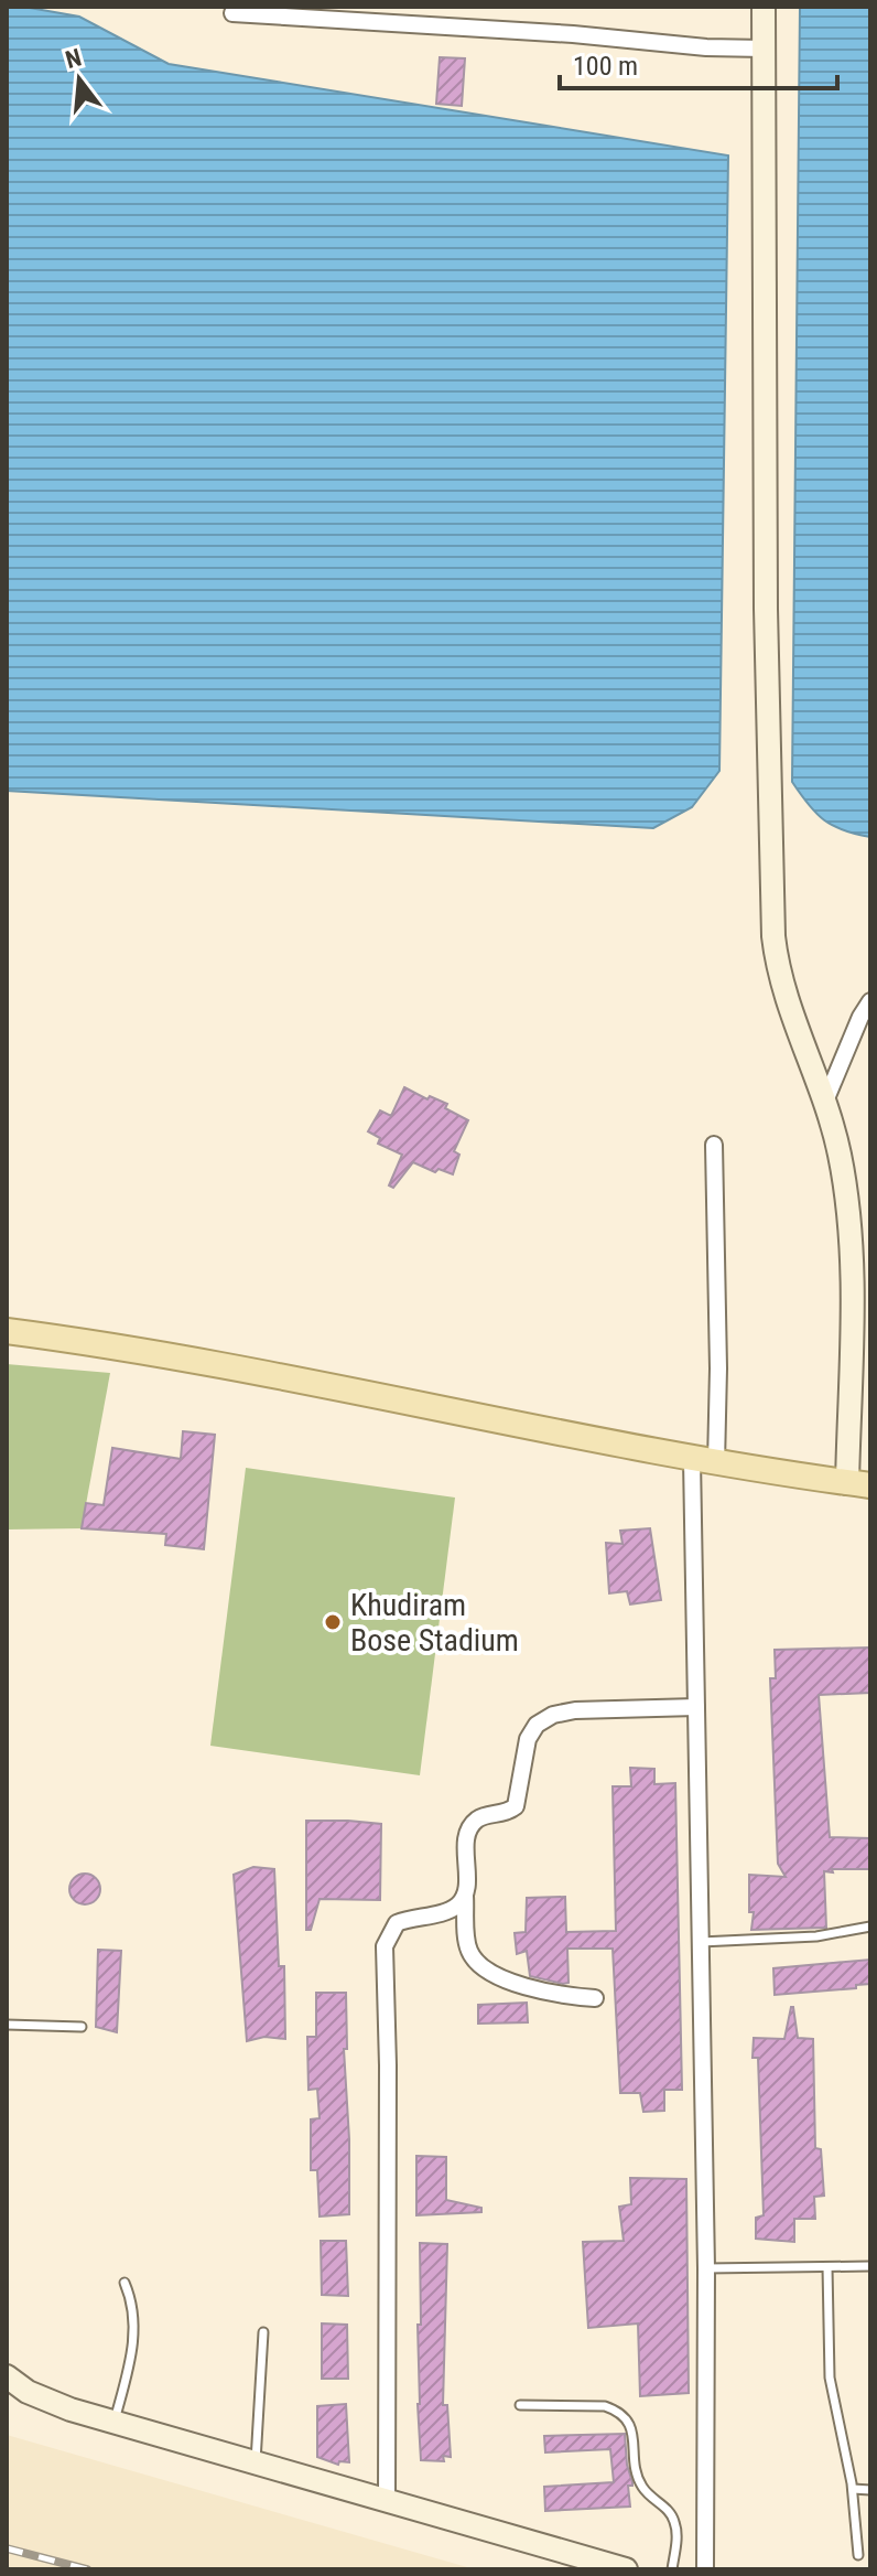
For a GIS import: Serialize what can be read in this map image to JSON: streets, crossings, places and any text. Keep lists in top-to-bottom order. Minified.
{"places":["Khudiram Bose Stadium"],"scale_bar":"100 m","north":"top"}
